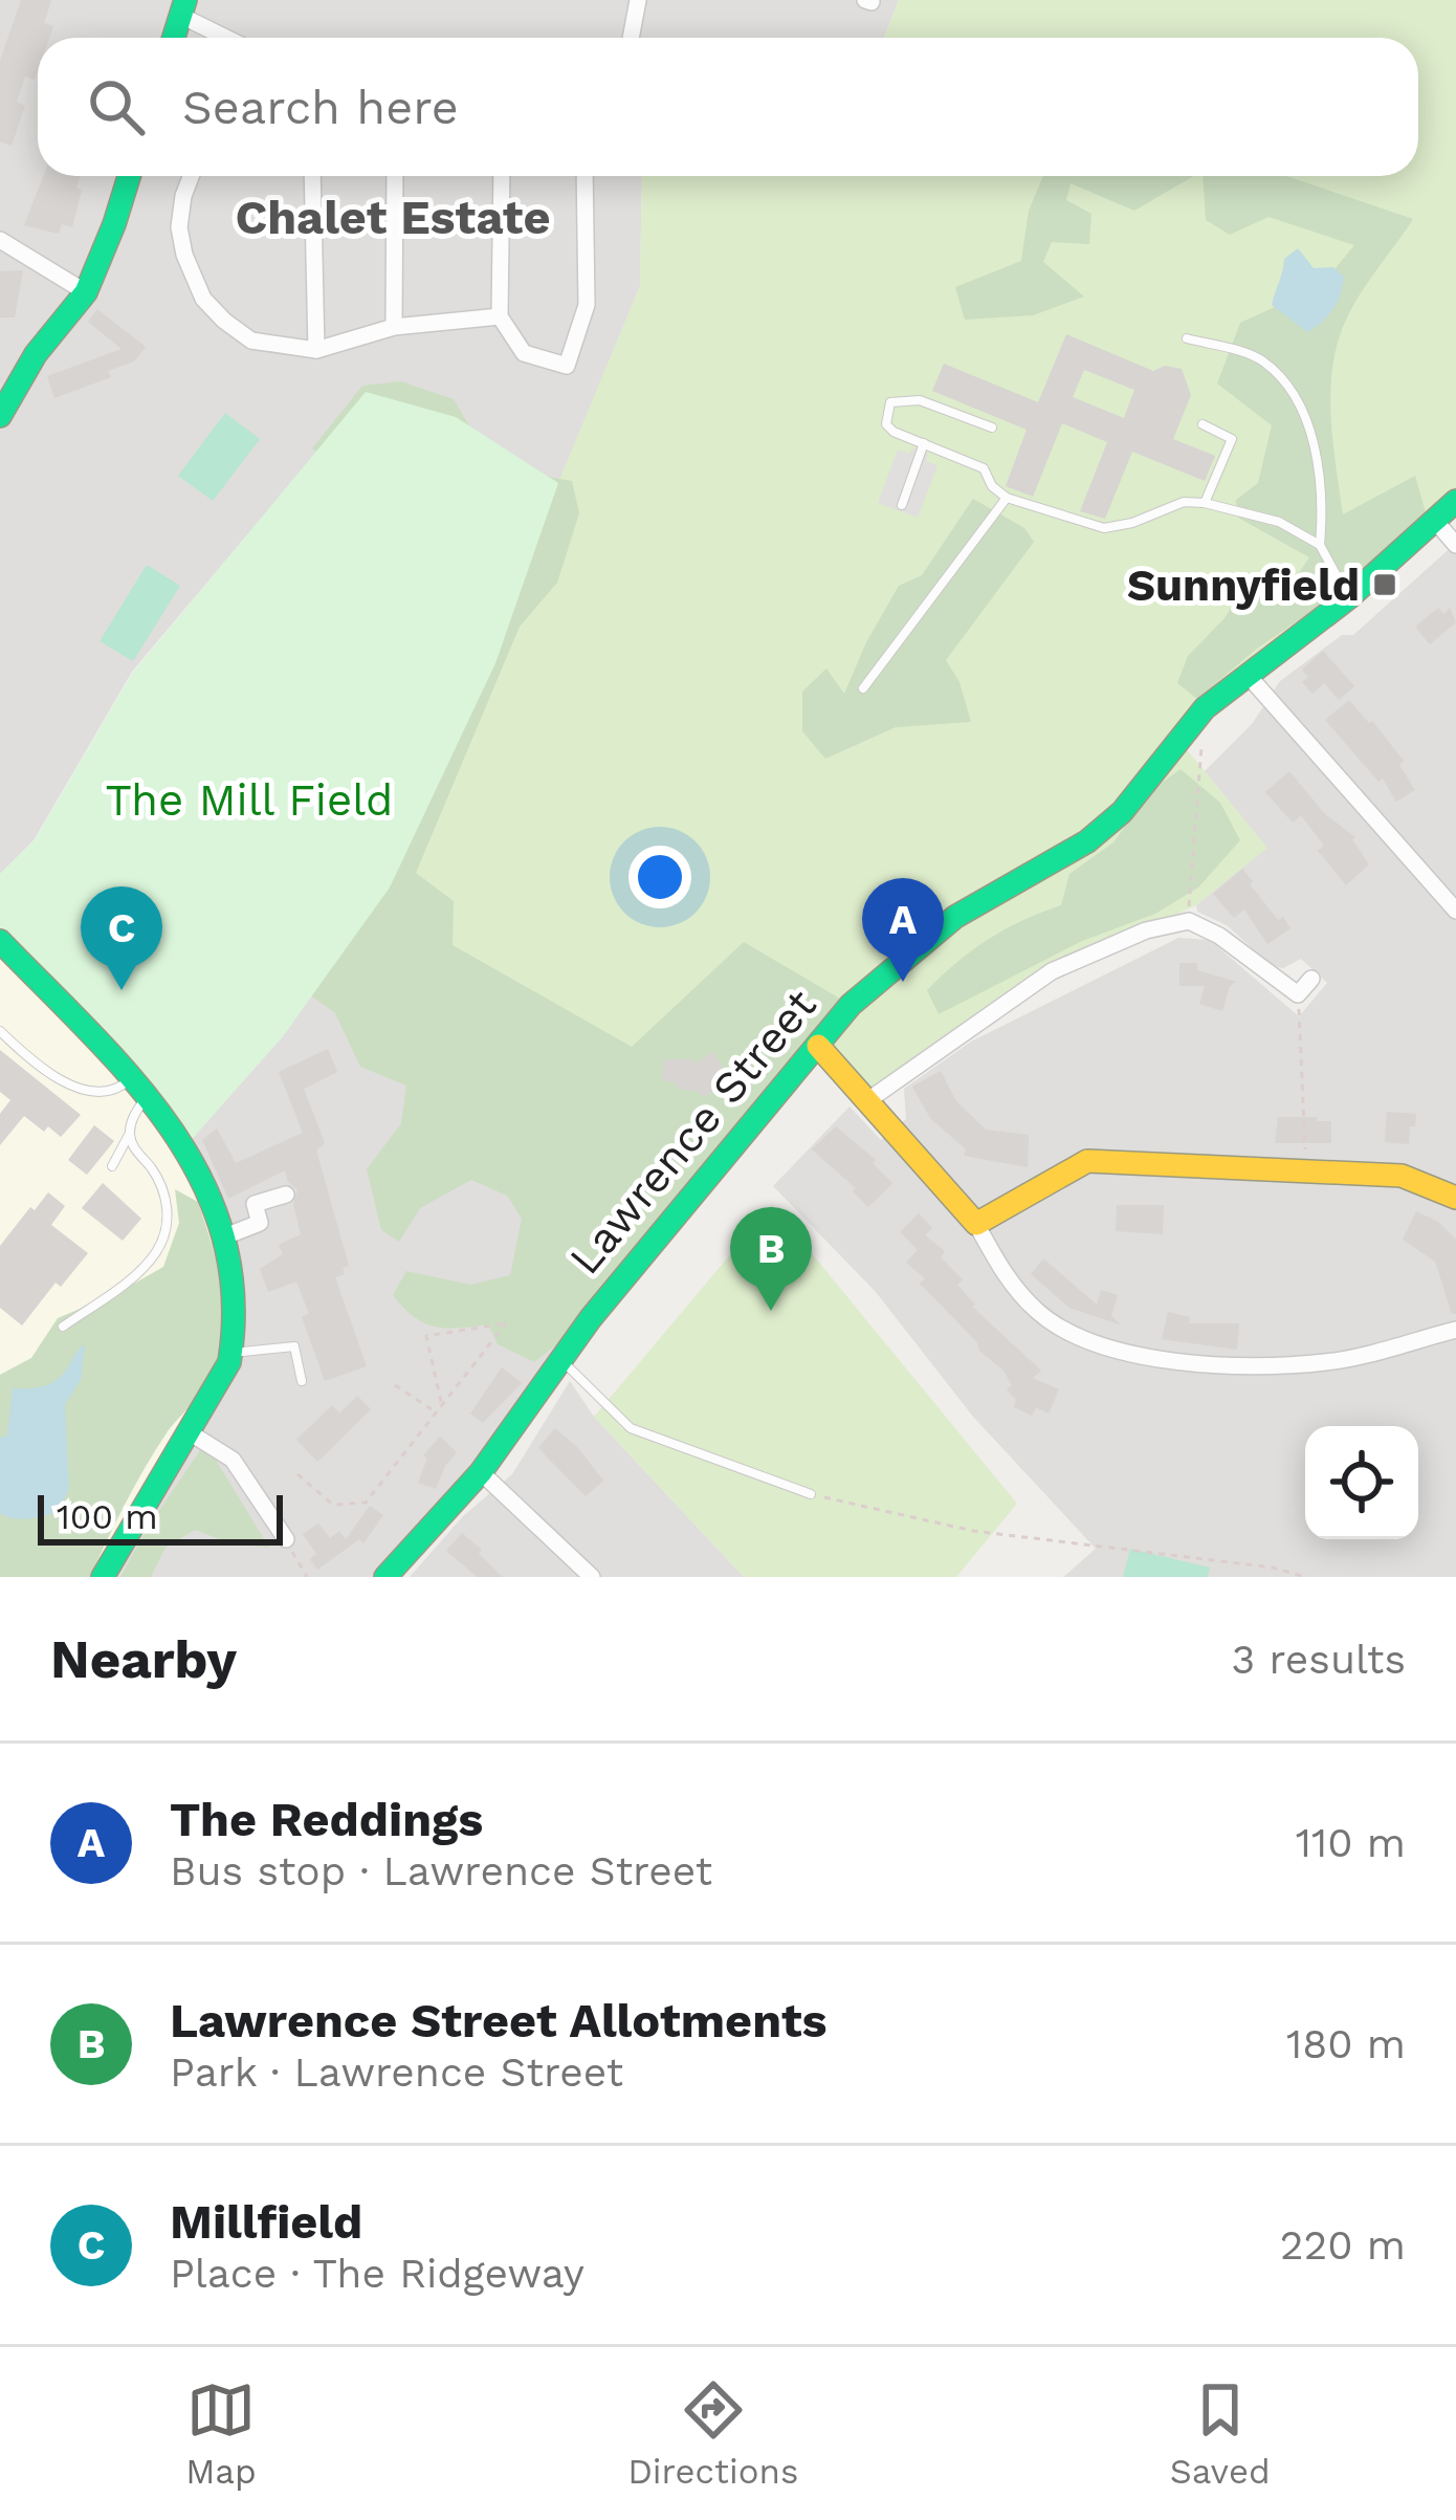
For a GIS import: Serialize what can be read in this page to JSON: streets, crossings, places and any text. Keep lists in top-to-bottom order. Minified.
{"streets":{"street":["Lawrence Street"]},"districts":["Chalet Estate"],"parks":["The Mill Field"],"places":{"transit":["Sunnyfield"]},"scale_bar":"100 m","page":{"search":"Search here","pins":["A","C","B"],"scale":"100 m","heading":["Nearby","3 results"],"list":[{"mark":"A","name":"The Reddings","note":"Bus stop · Lawrence Street","value":"110 m"},{"mark":"B","name":"Lawrence Street Allotments","note":"Park · Lawrence Street","value":"180 m"},{"mark":"C","name":"Millfield","note":"Place · The Ridgeway","value":"220 m"}],"nav":["Map","Directions","Saved"]}}
